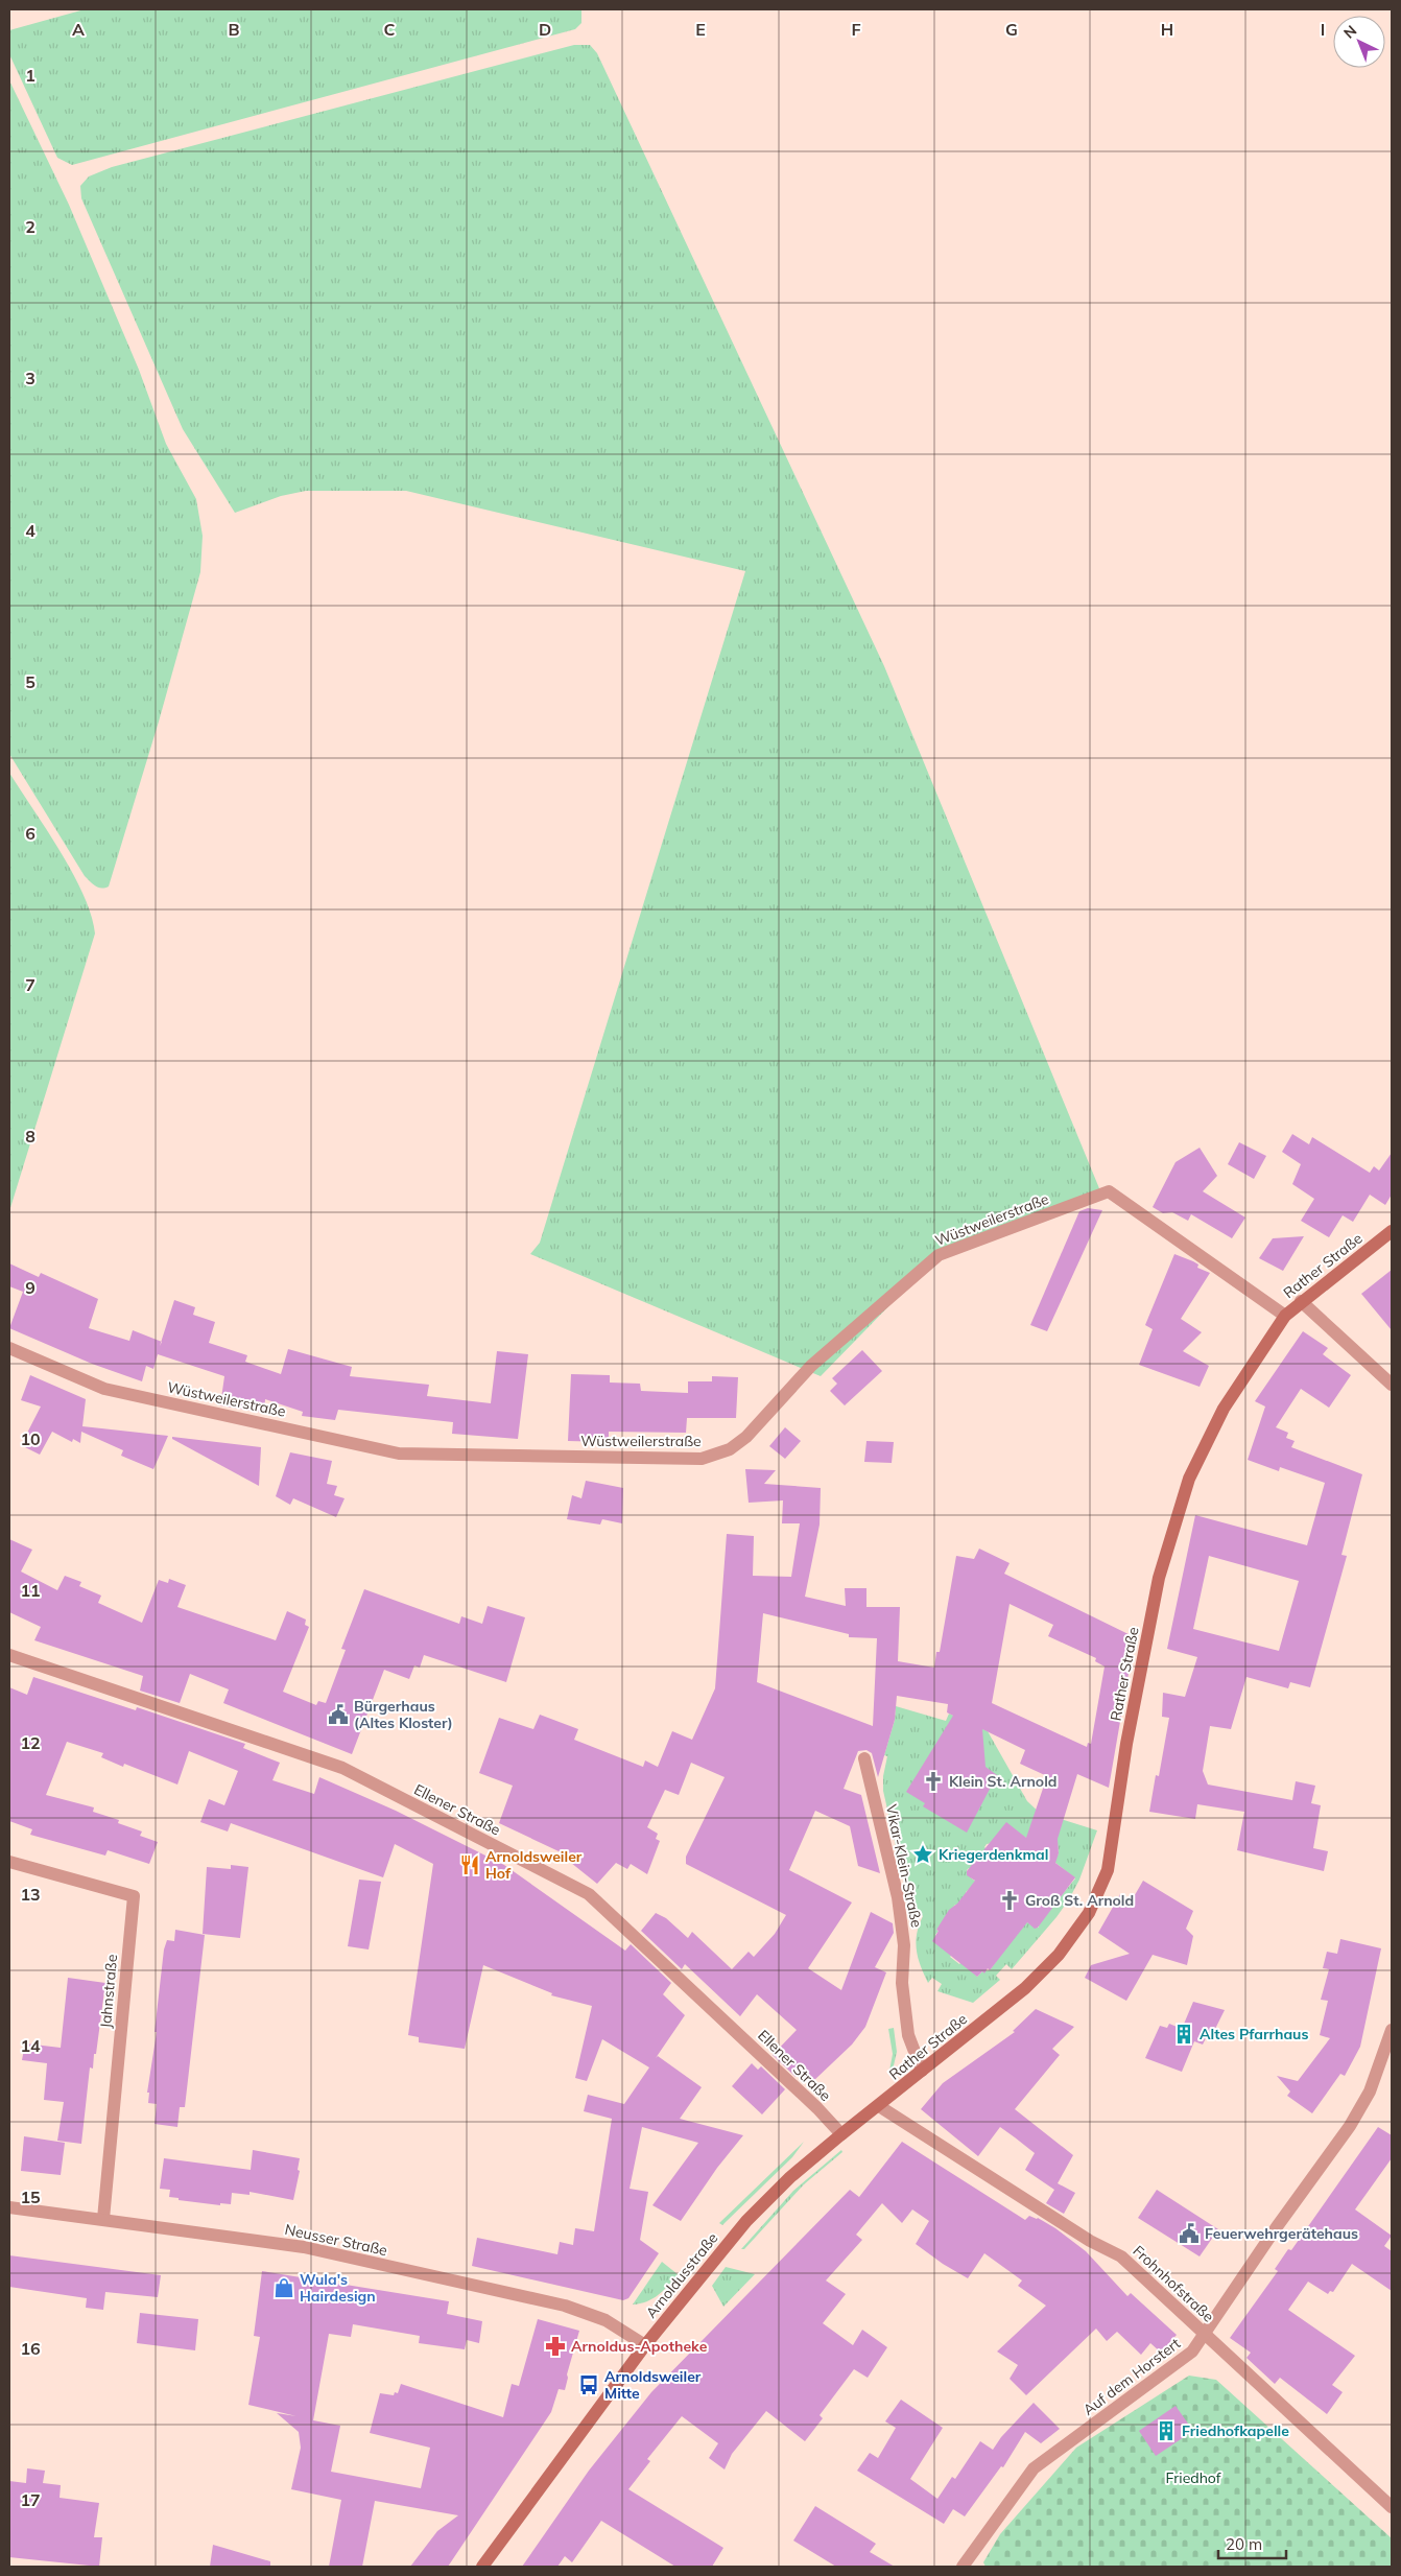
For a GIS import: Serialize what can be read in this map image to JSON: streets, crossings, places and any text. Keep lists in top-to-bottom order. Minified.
{"streets":{"main road":["Rather Straße","Arnoldusstraße"],"street":["Wüstweilerstraße","Ellener Straße","Vikar-Klein-Straße","Jahnstraße","Neusser Straße","Frohnhofstraße","Auf dem Horstert"]},"crossings":[["Wüstweilerstraße","Rather Straße"],["Rather Straße","Vikar-Klein-Straße"],["Rather Straße","Arnoldusstraße"],["Rather Straße","Frohnhofstraße"],["Ellener Straße","Arnoldusstraße"],["Jahnstraße","Neusser Straße"],["Neusser Straße","Arnoldusstraße"],["Arnoldusstraße","Frohnhofstraße"],["Frohnhofstraße","Auf dem Horstert"]],"parks":["Friedhof"],"places":{"public building":["Bürgerhaus (Altes Kloster)","Feuerwehrgerätehaus"],"church":["Klein St. Arnold","Groß St. Arnold"],"place":["Kriegerdenkmal"],"restaurant":["Arnoldsweiler Hof"],"building":["Altes Pfarrhaus","Friedhofkapelle"],"shop":["Wula's Hairdesign"],"pharmacy":["Arnoldus-Apotheke"],"bus stop":["Arnoldsweiler Mitte"]},"scale_bar":"20 m","north":"top left","grid":{"columns":["A","B","C","D","E","F","G","H","I"],"rows":["1","2","3","4","5","6","7","8","9","10","11","12","13","14","15","16","17"]}}
